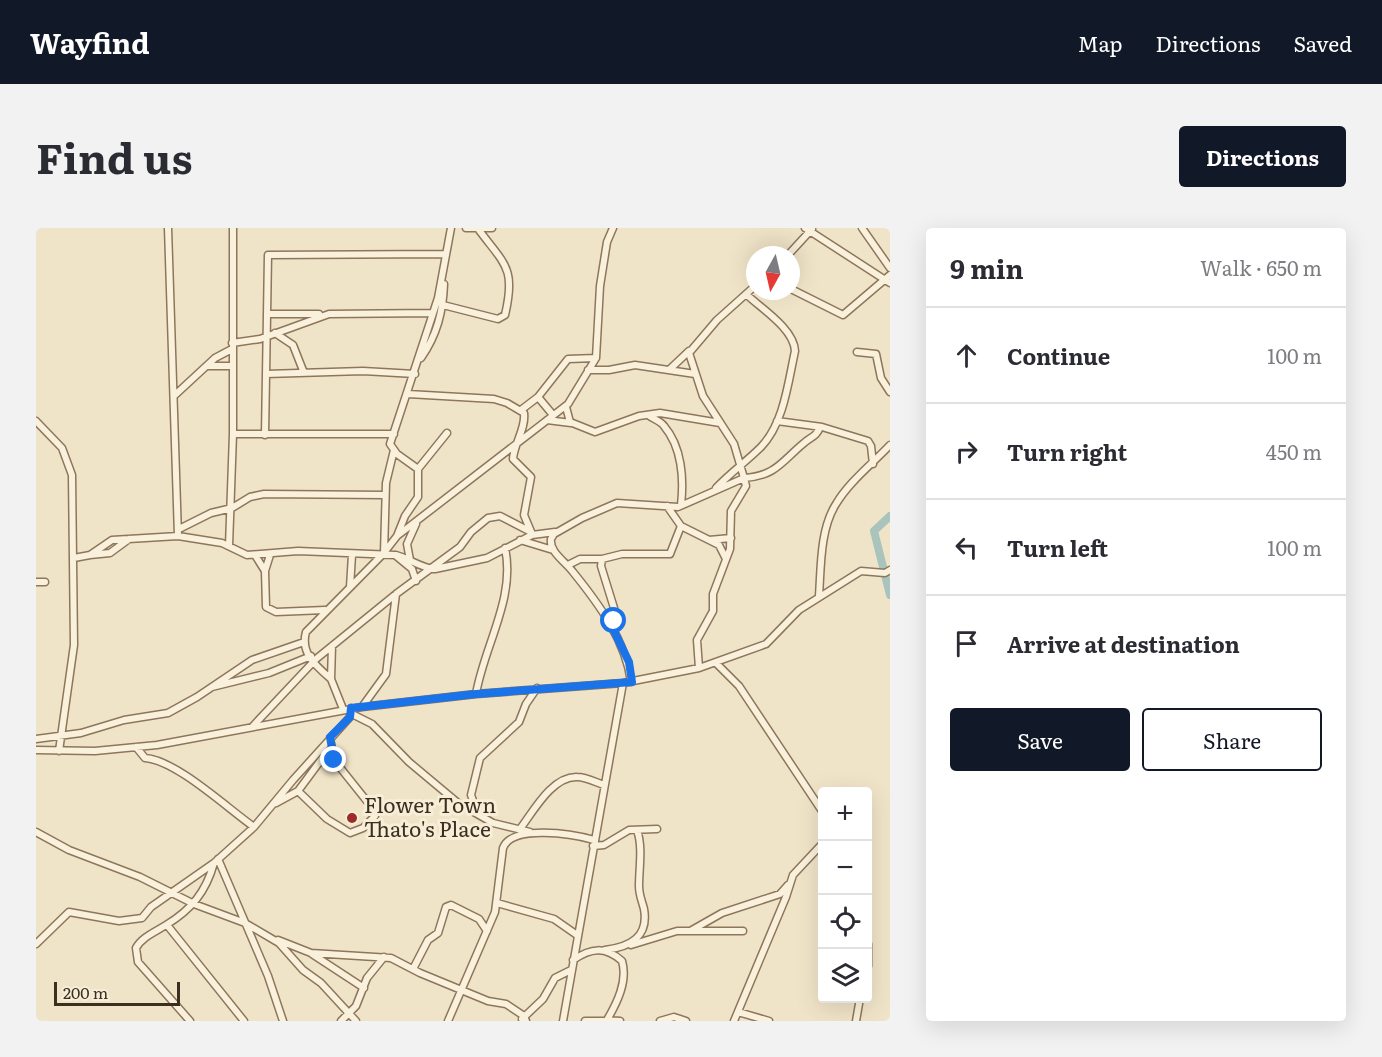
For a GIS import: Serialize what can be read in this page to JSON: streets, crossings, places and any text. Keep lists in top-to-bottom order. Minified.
{"places":["Flower Town Thato's Place"],"scale_bar":"200 m","north":"bottom","page":{"header":"Wayfind","nav":["Map","Directions","Saved"],"title":"Find us","buttons":["Directions",["Save","Share"]],"heading":["9 min","Walk · 650 m"],"list":[["Continue","100 m"],["Turn right","450 m"],["Turn left","100 m"],"Arrive at destination"],"map_buttons":["+","−"],"scale":"200 m"}}
